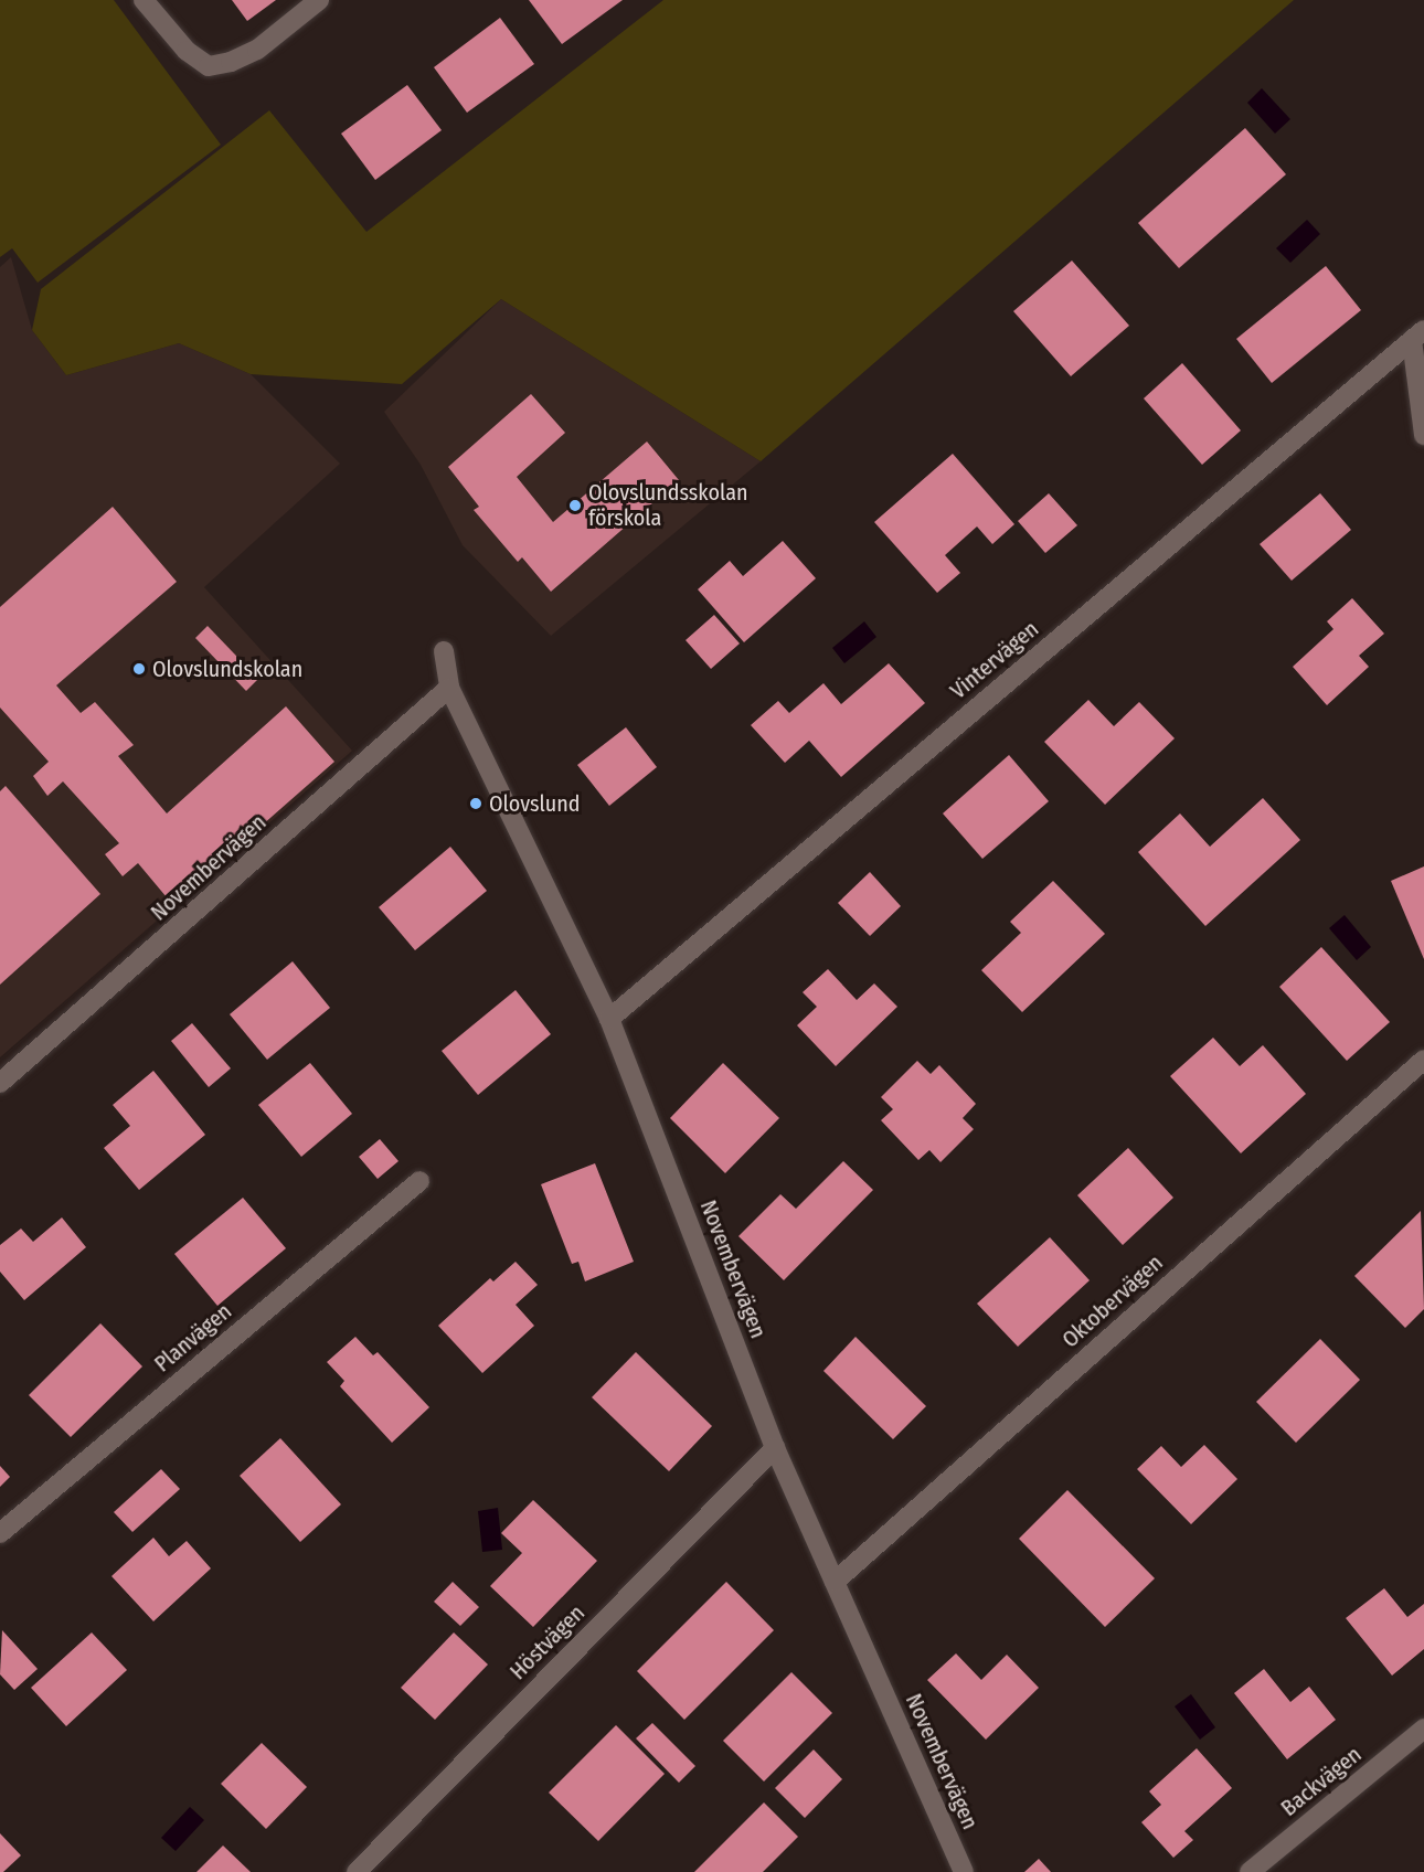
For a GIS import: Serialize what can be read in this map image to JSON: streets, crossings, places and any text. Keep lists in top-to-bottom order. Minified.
{"streets":{"street":["Vintervägen","Novembervägen","Oktobervägen","Planvägen","Höstvägen","Backvägen"]},"crossings":[["Vintervägen","Novembervägen"],["Novembervägen","Oktobervägen"],["Novembervägen","Höstvägen"]],"places":["Olovslundsskolan förskola","Olovslundskolan","Olovslund"]}
